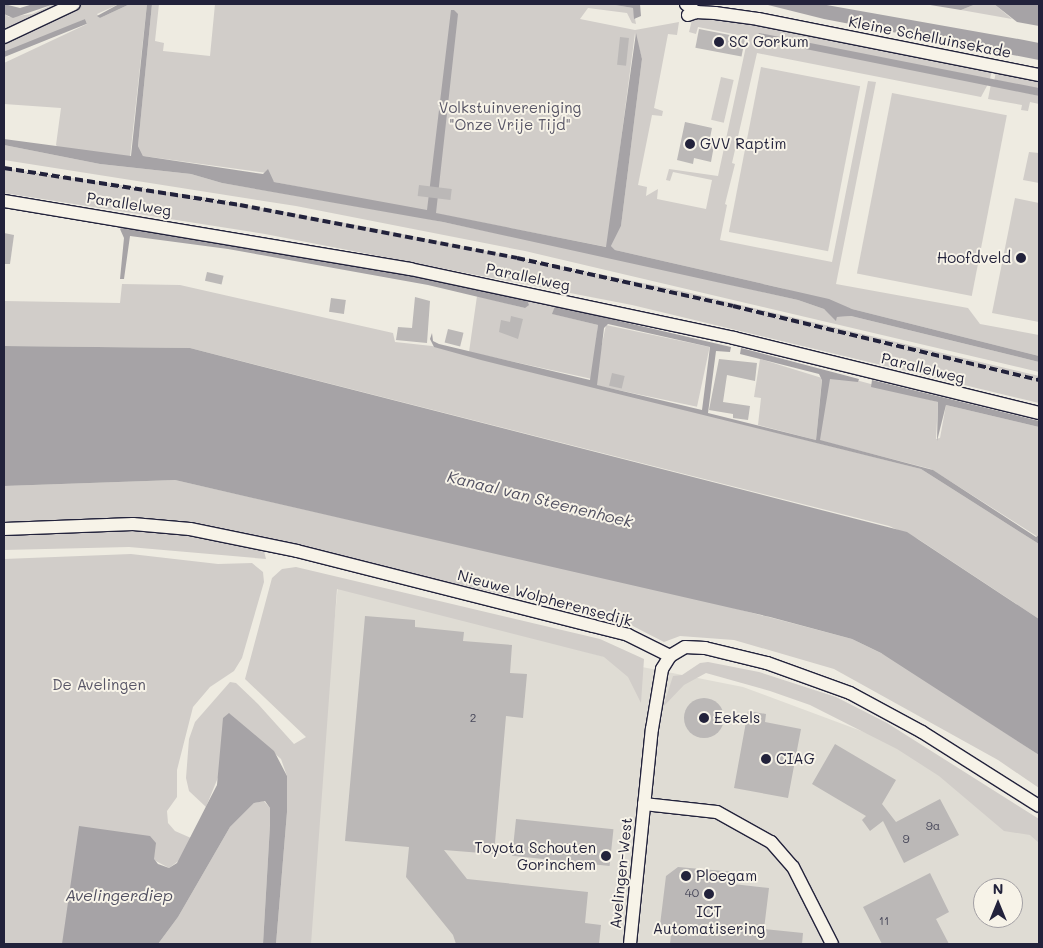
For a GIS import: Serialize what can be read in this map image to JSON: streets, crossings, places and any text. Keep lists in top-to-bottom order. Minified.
{"streets":{"street":["Kleine Schelluinsekade","Parallelweg","Nieuwe Wolpherensedijk","Avelingen-West"]},"crossings":[["Nieuwe Wolpherensedijk","Avelingen-West"]],"water":["Kanaal van Steenenhoek","Avelingerdiep"],"parks":["Volkstuinvereniging \"Onze Vrije Tijd\"","De Avelingen"],"places":["SC Gorkum","GVV Raptim","Hoofdveld","Eekels","CIAG","Toyota Schouten Gorinchem","Ploegam","ICT Automatisering"],"house_numbers":["2","9a","9","40","11"],"north":"top"}
